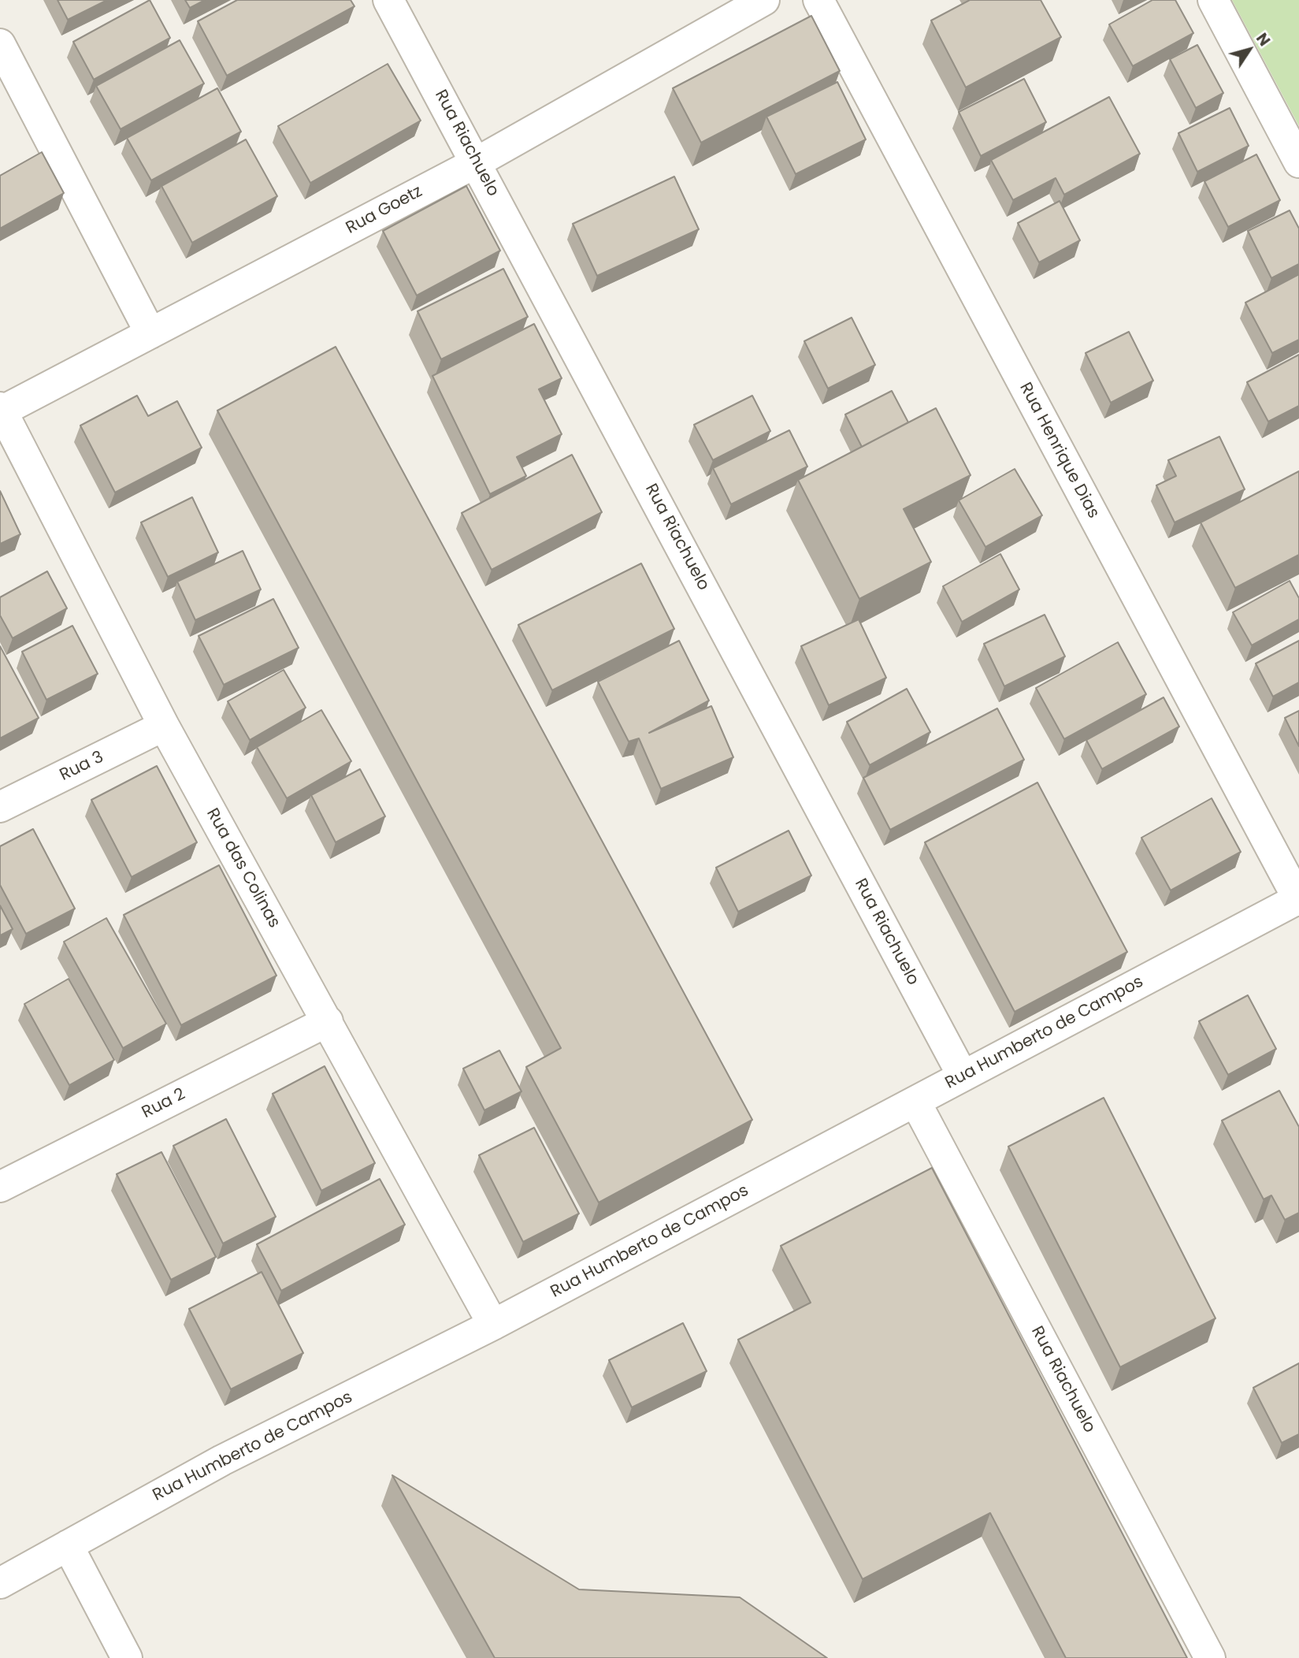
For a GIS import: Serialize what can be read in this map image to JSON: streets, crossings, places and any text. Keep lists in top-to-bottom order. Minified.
{"streets":{"street":["Rua Riachuelo","Rua Goetz","Rua Henrique Dias","Rua 3","Rua das Colinas","Rua Humberto de Campos","Rua 2"]},"crossings":[["Rua Riachuelo","Rua Goetz"],["Rua Riachuelo","Rua Humberto de Campos"],["Rua Goetz","Rua das Colinas"],["Rua Henrique Dias","Rua Humberto de Campos"],["Rua 3","Rua das Colinas"],["Rua das Colinas","Rua Humberto de Campos"],["Rua das Colinas","Rua 2"]],"north":"top right"}
